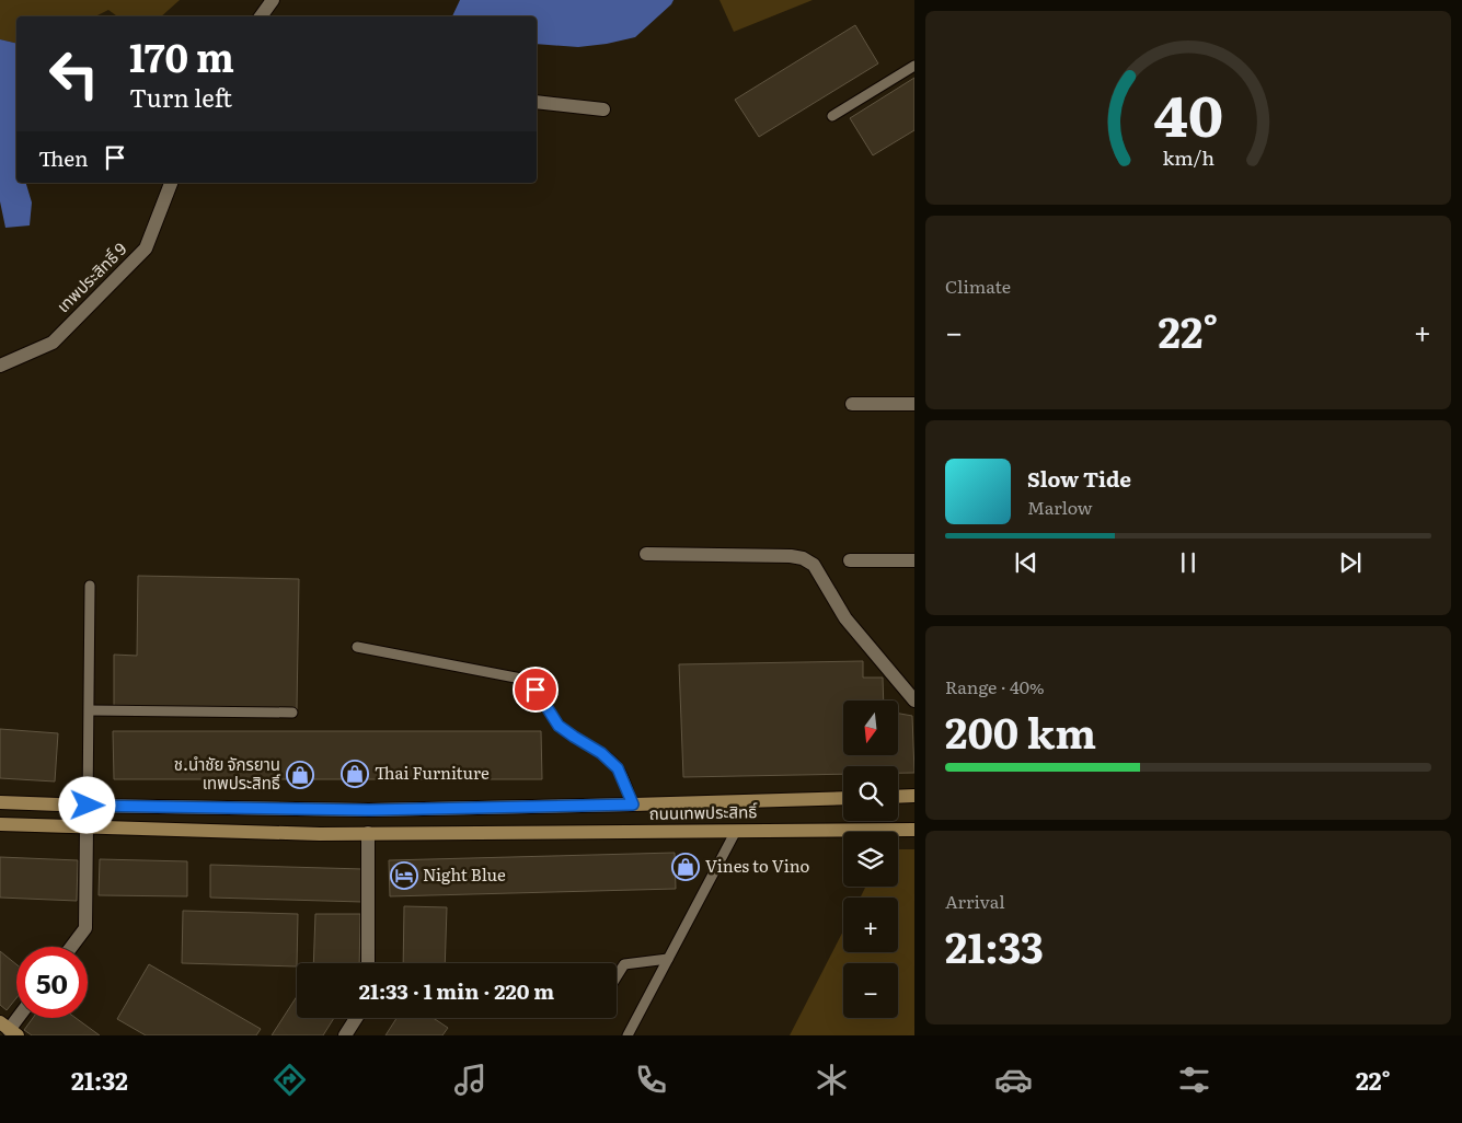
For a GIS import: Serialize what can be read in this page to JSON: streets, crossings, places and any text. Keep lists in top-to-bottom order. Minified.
{"streets":{"main road":["ถนนเทพประสิทธิ์"],"street":["เทพประสิทธิ์ 9"]},"places":{"shop":["Thai Furniture","ช.นำชัย จักรยาน เทพประสิทธิ์","Vines to Vino"],"hotel":["Night Blue"]},"north":"bottom","page":{"turn":["170 m","Turn left"],"then":"Then","tile":["Climate",["Range · 40%","200 km"],["Arrival","21:33"]],"heat":["−","22°","+"],"song":["Slow Tide","Marlow"],"map_buttons":["+","−"],"limit":"50","trip":"21:33 · 1 min · 220 m","tabs":["21:32","22°"],"gauge":["40","km/h"]}}
